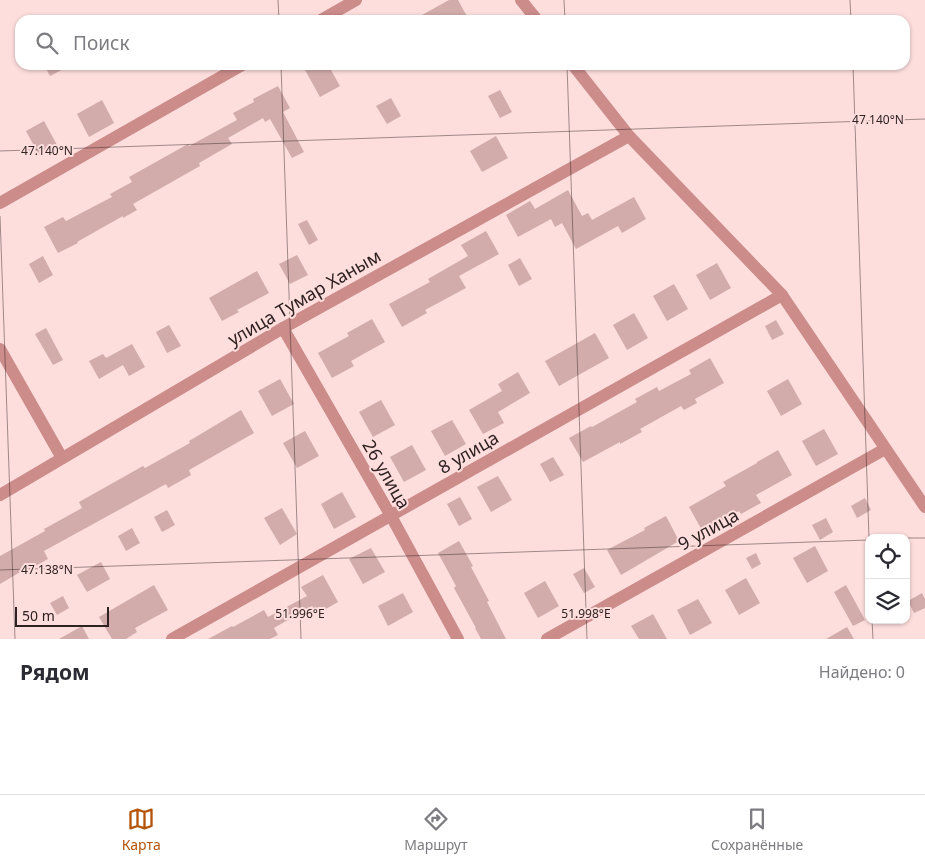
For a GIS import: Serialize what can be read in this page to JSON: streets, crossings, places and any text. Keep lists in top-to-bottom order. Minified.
{"streets":{"street":["улица Тумар Ханым","8 улица","26 улица","9 улица"]},"crossings":[["улица Тумар Ханым","26 улица"],["8 улица","26 улица"]],"scale_bar":"50 m","page":{"search":"Поиск","scale":"50 m","heading":["Рядом","Найдено: 0"],"nav":["Карта","Маршрут","Сохранённые"]},"coordinates":["47.140°N","47.138°N","51.996°E","51.998°E"]}
